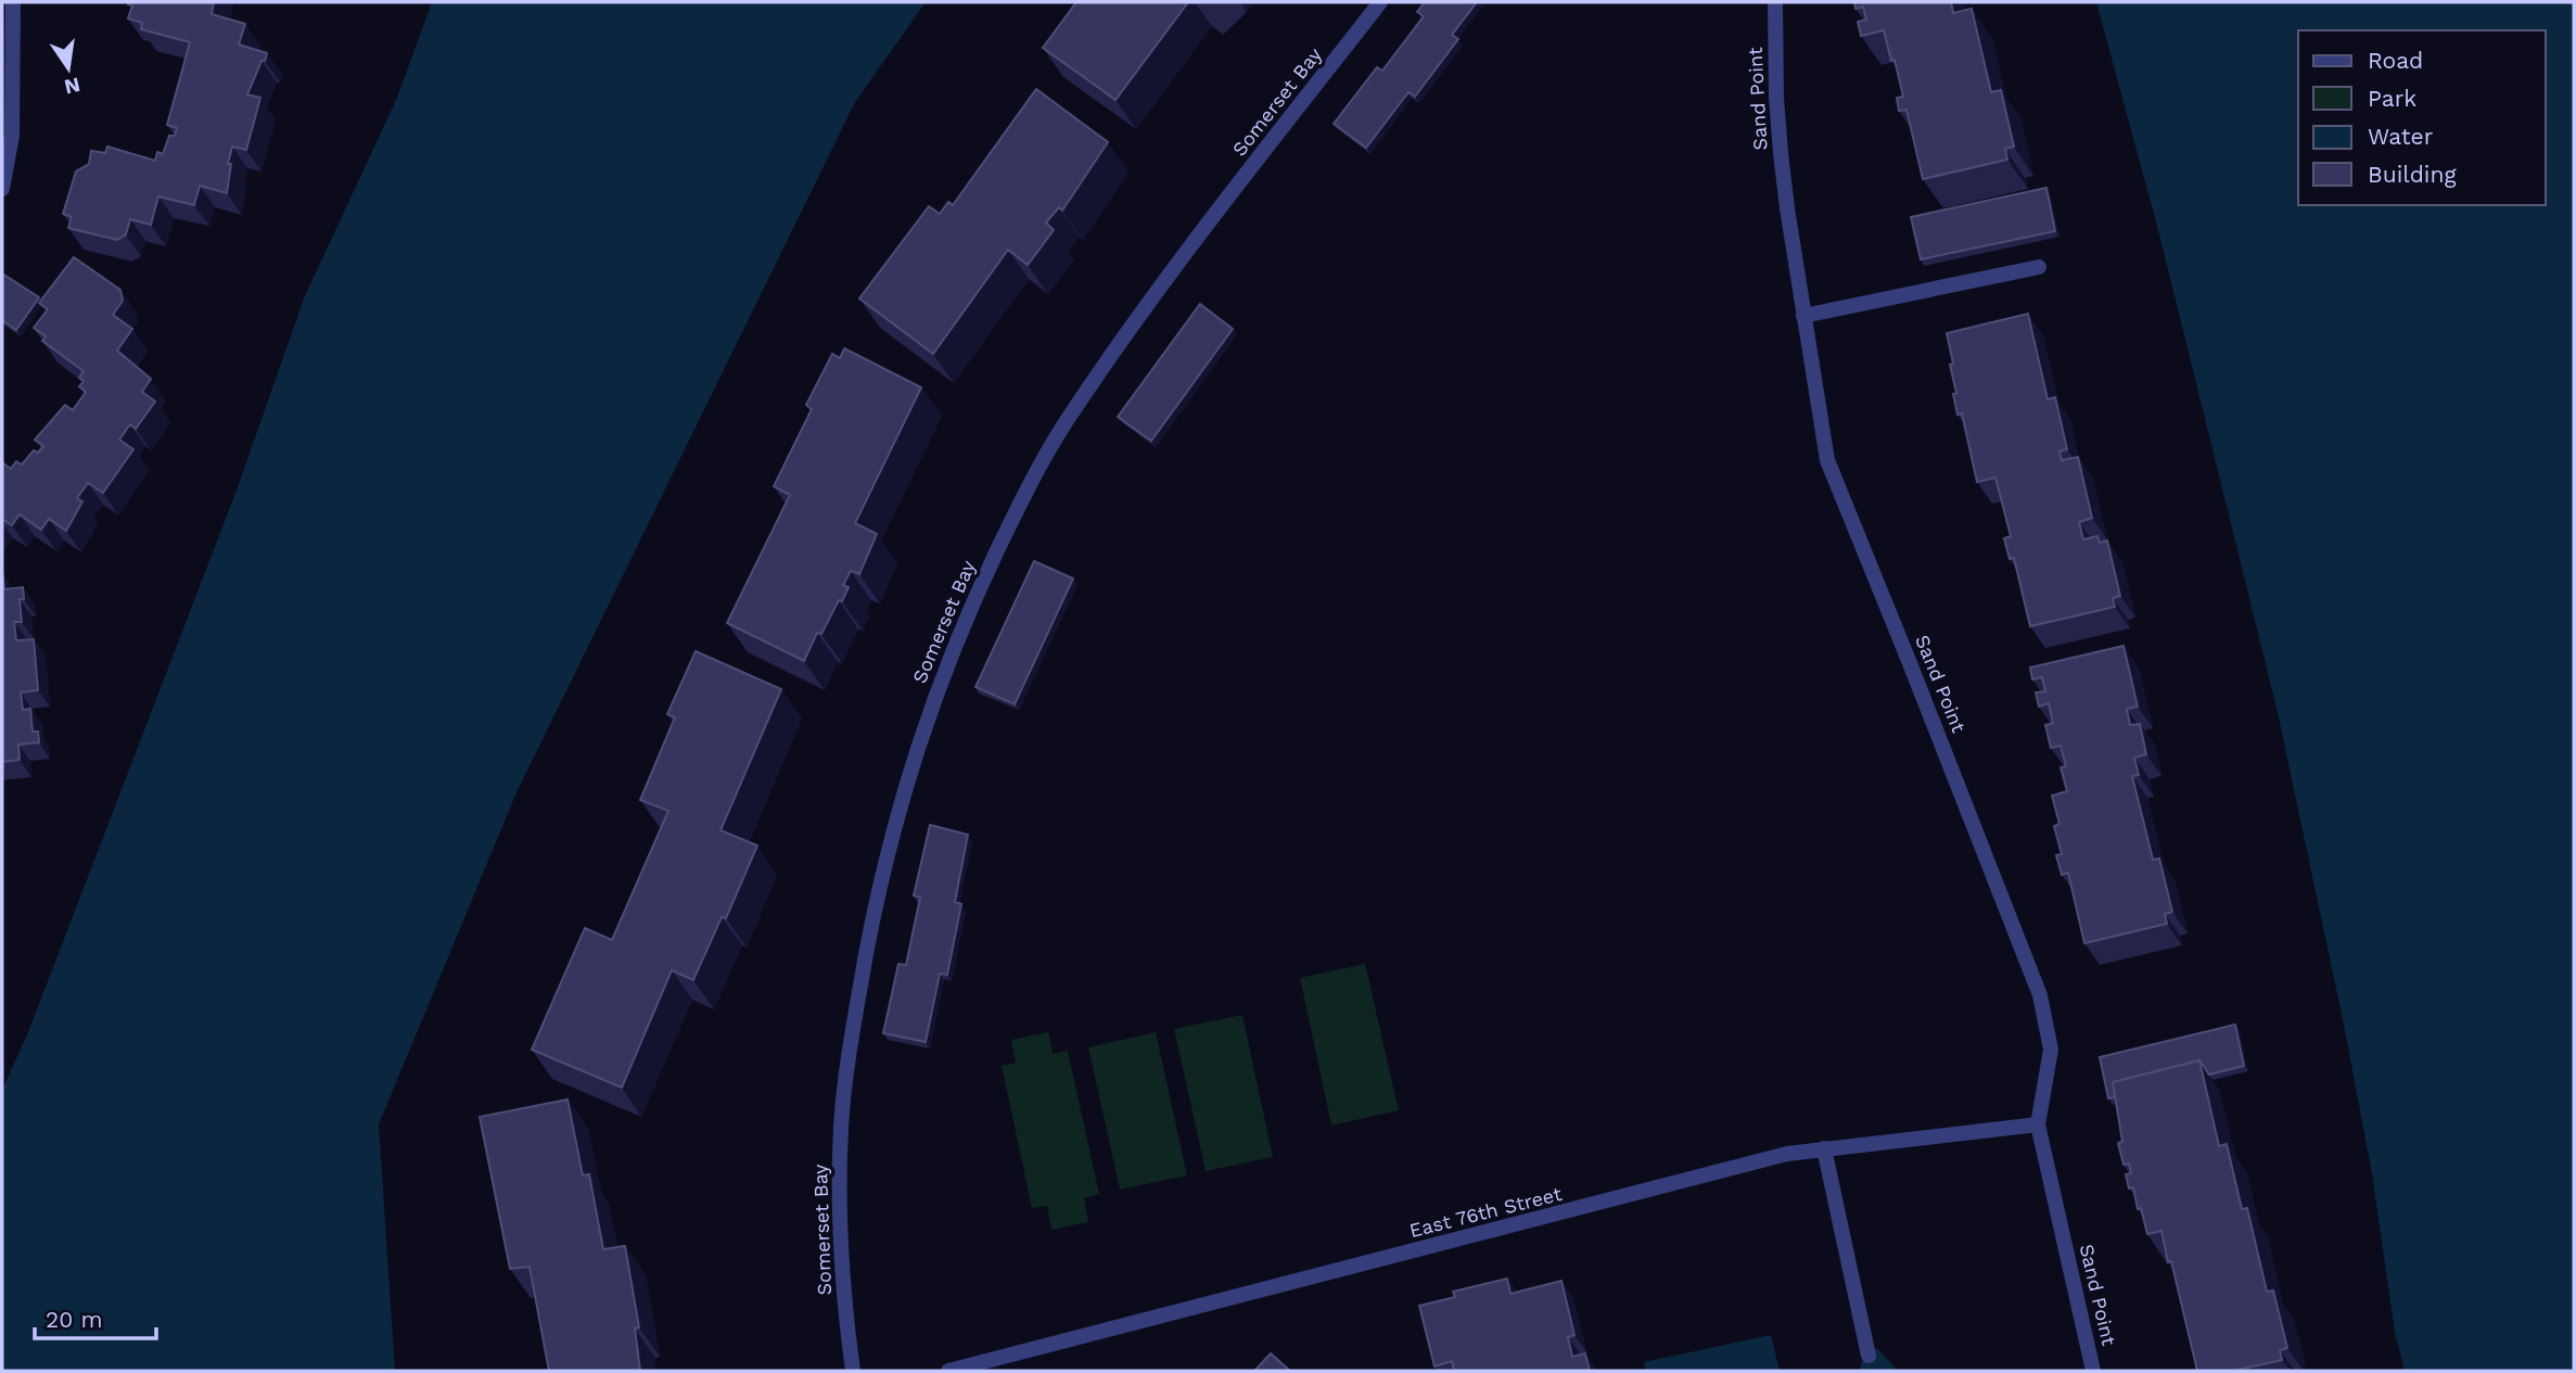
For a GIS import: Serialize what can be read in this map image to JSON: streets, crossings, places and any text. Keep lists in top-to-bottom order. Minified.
{"streets":{"street":["Sand Point","Somerset Bay","East 76th Street"]},"crossings":[["Sand Point","East 76th Street"]],"legend":["Road","Park","Water","Building"],"scale_bar":"20 m","north":"bottom"}
